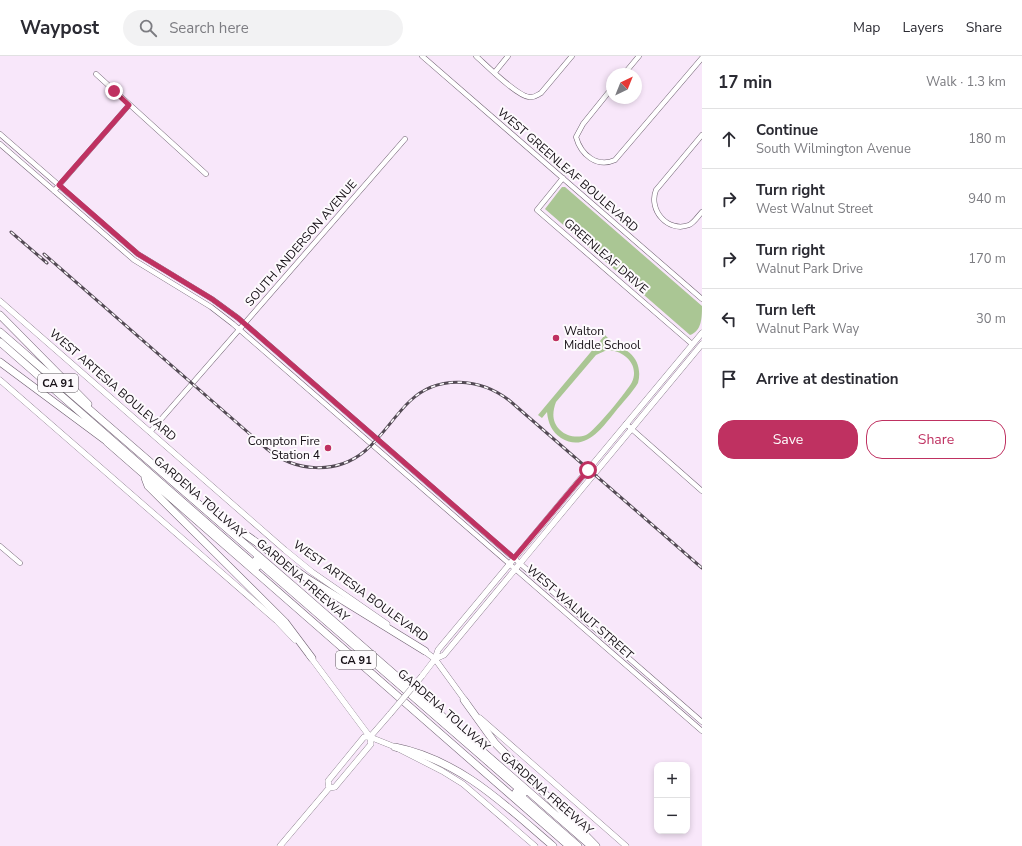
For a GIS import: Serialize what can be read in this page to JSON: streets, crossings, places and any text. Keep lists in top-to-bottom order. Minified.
{"streets":{"highway":["CA 91","GARDENA TOLLWAY","GARDENA FREEWAY"],"main road":["WEST ARTESIA BOULEVARD"],"street":["WEST GREENLEAF BOULEVARD","SOUTH ANDERSON AVENUE","GREENLEAF DRIVE","WEST WALNUT STREET"]},"crossings":[["WEST GREENLEAF BOULEVARD","GREENLEAF DRIVE"],["SOUTH ANDERSON AVENUE","WEST ARTESIA BOULEVARD"],["SOUTH ANDERSON AVENUE","WEST WALNUT STREET"]],"places":["Walton Middle School","Compton Fire Station 4"],"north":"top right","page":{"header":"Waypost","search":"Search here","nav":["Map","Layers","Share"],"heading":["17 min","Walk · 1.3 km"],"list":[["Continue","South Wilmington Avenue","180 m"],["Turn right","West Walnut Street","940 m"],["Turn right","Walnut Park Drive","170 m"],["Turn left","Walnut Park Way","30 m"],"Arrive at destination"],"buttons":["Save","Share"],"map_buttons":["+","−"]}}
